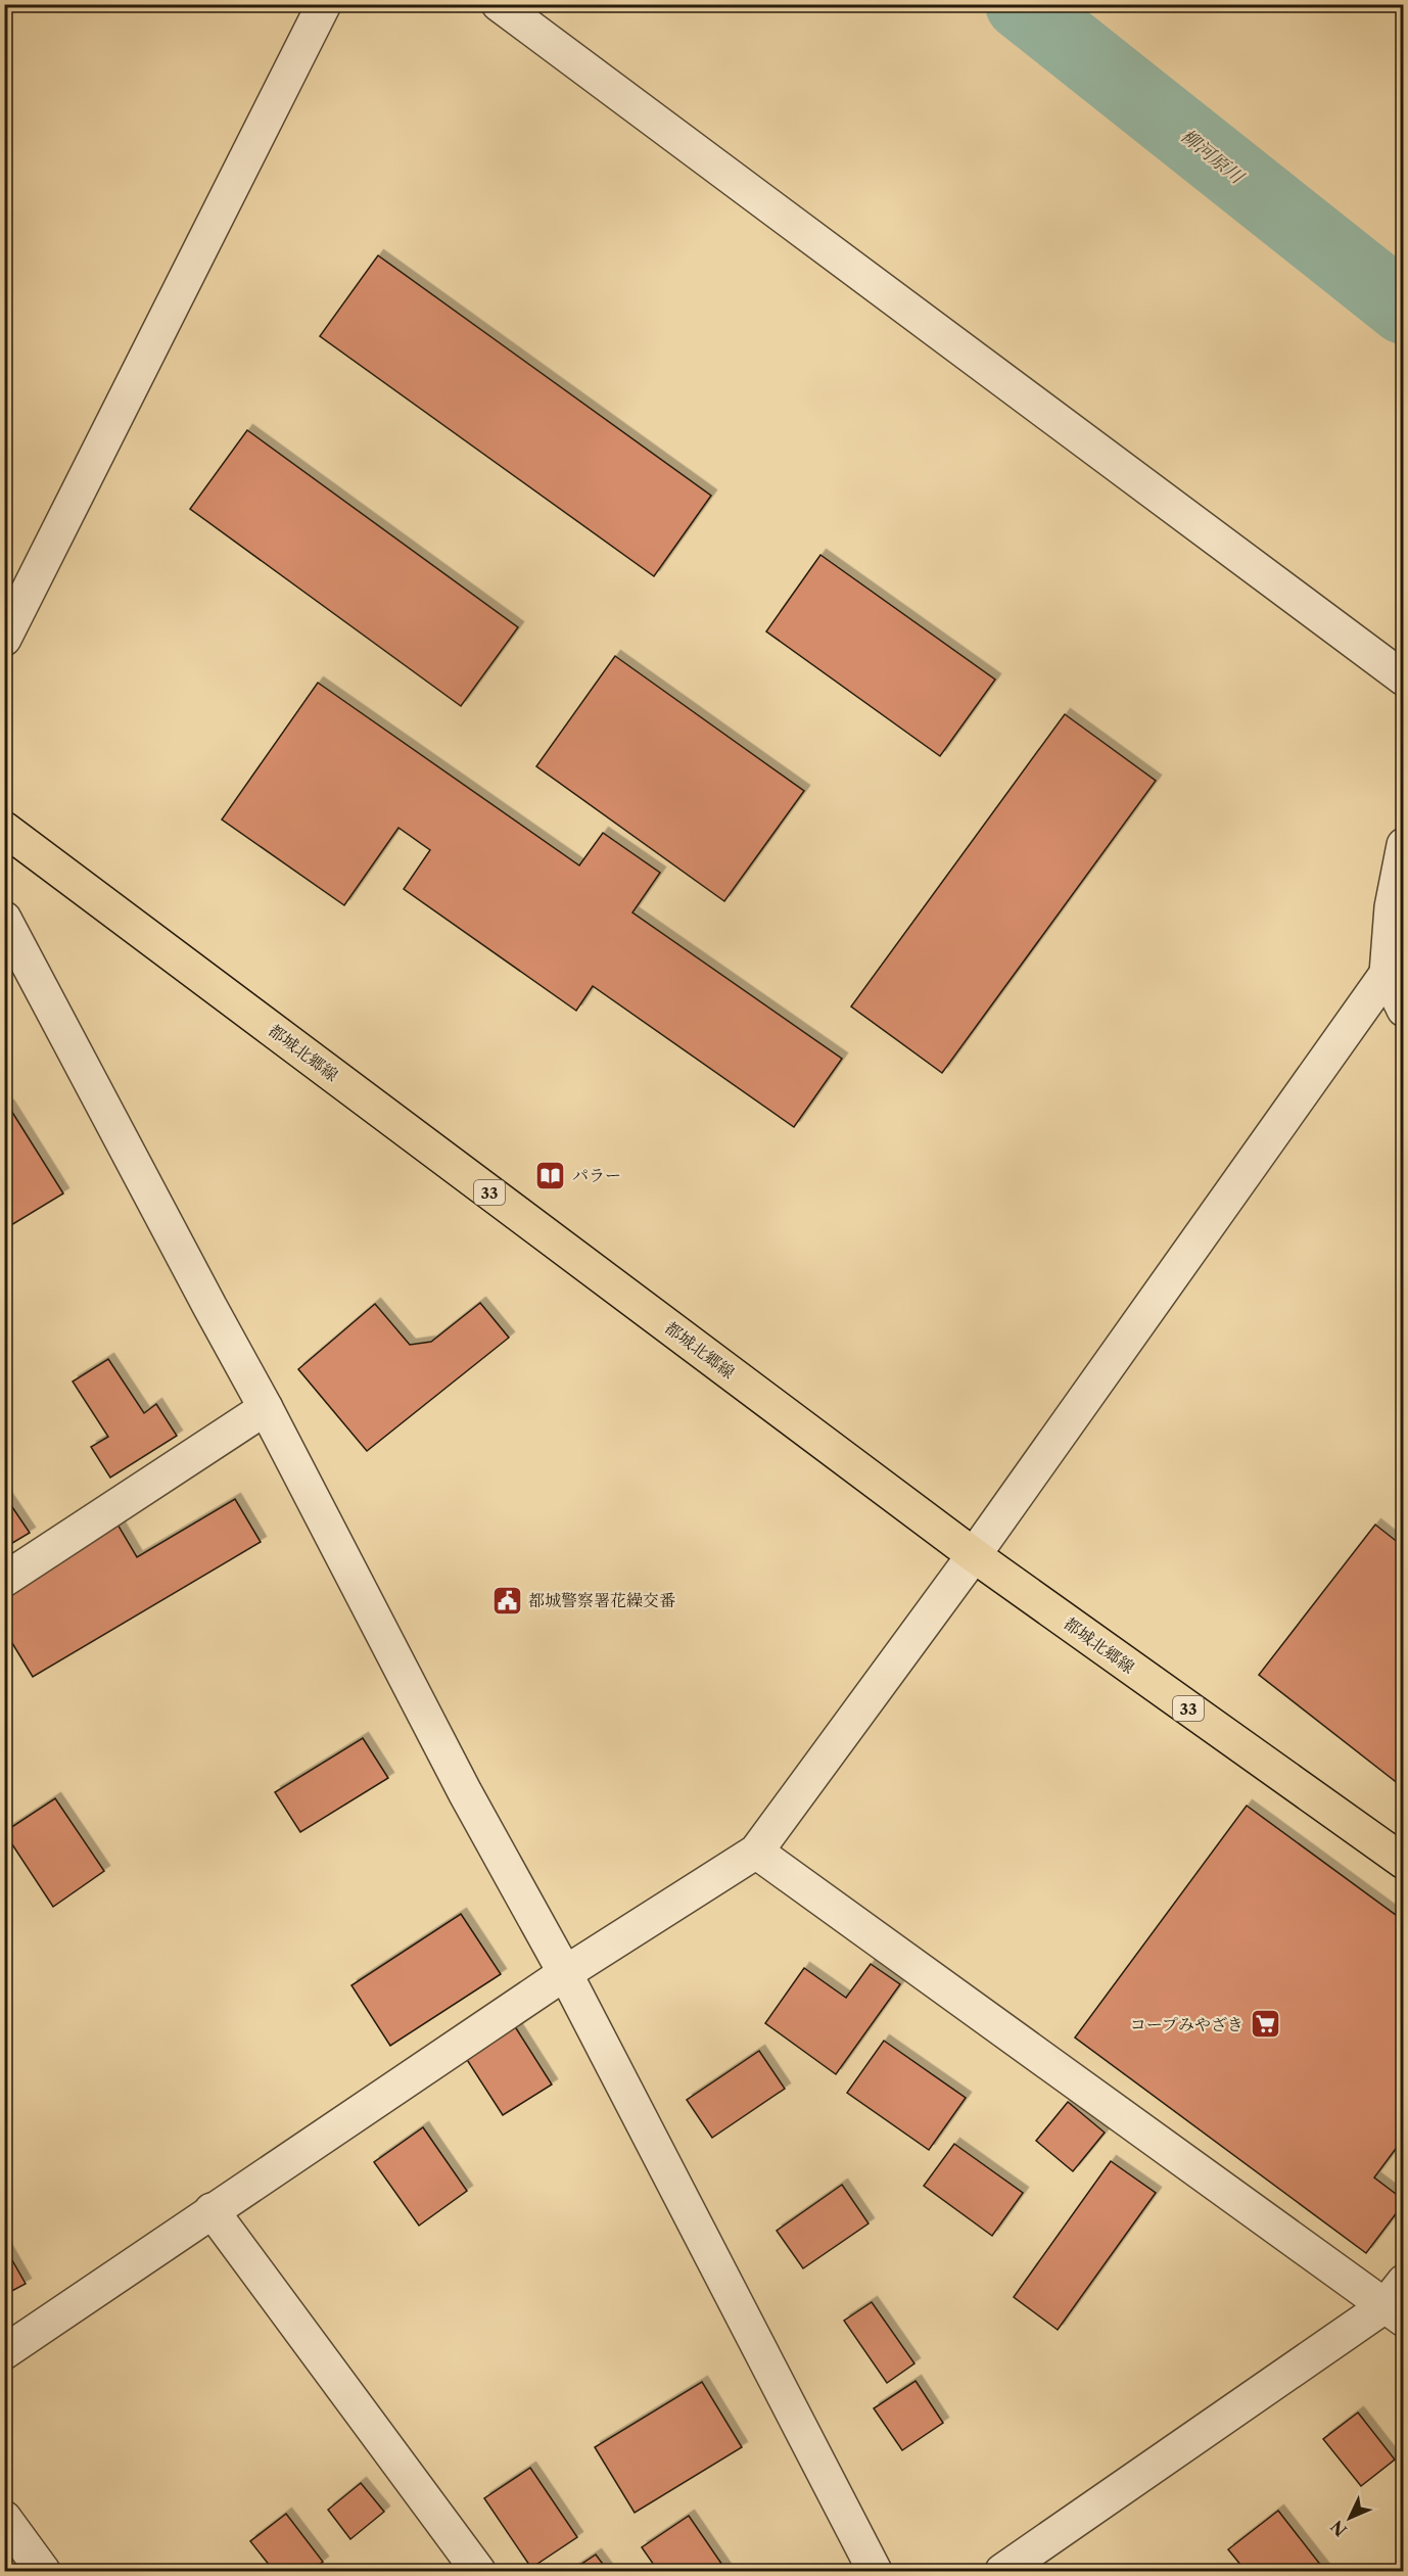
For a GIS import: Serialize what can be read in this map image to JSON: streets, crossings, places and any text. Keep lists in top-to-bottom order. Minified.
{"streets":{"main road":["都城北郷線","33"]},"water":["柳河原川"],"places":{"library":["パラー"],"public building":["都城警察署花繰交番"],"supermarket":["コープみやざき"]},"north":"bottom left"}
